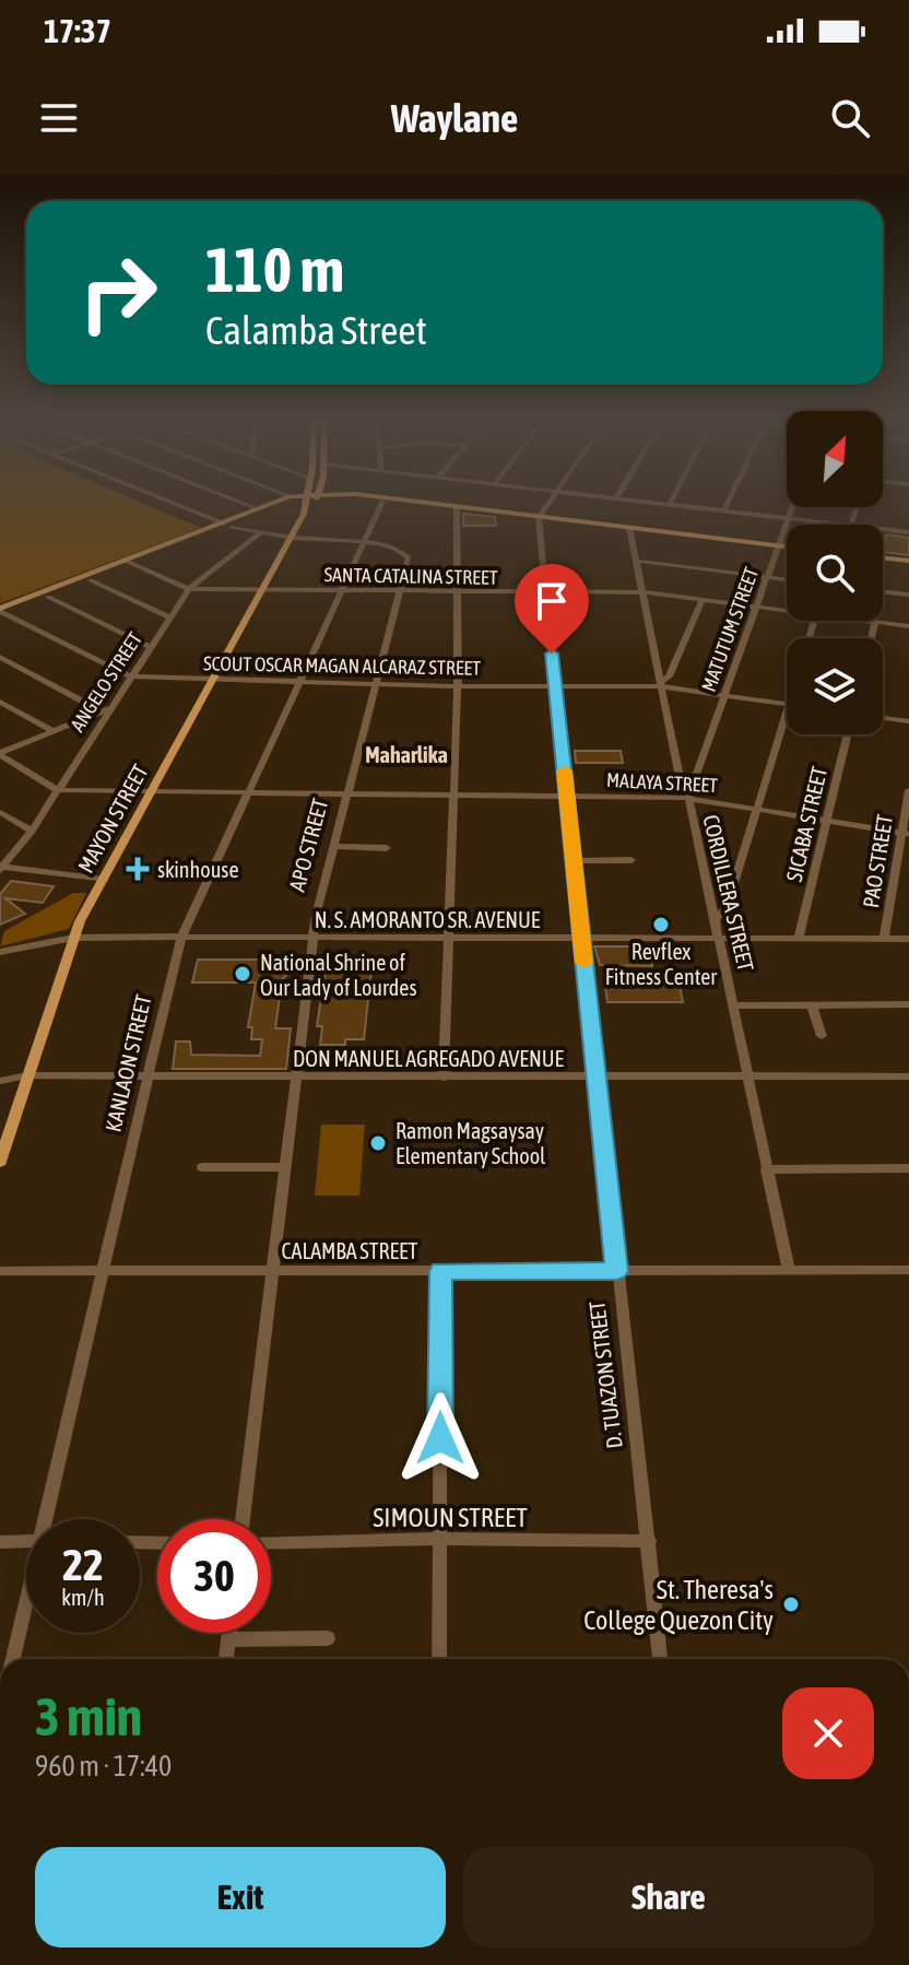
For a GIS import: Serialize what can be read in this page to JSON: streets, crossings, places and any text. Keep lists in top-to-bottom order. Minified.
{"streets":{"main road":["MAYON STREET"],"street":["SANTA CATALINA STREET","MATUTUM STREET","SCOUT OSCAR MAGAN ALCARAZ STREET","ANGELO STREET","MALAYA STREET","SICABA STREET","APO STREET","PAO STREET","CORDILLERA STREET","N. S. AMORANTO SR. AVENUE","DON MANUEL AGREGADO AVENUE","KANLAON STREET","CALAMBA STREET","D. TUAZON STREET","SIMOUN STREET"]},"crossings":[["SANTA CATALINA STREET","MATUTUM STREET"],["SANTA CATALINA STREET","ANGELO STREET"],["SANTA CATALINA STREET","MAYON STREET"],["SANTA CATALINA STREET","APO STREET"],["SANTA CATALINA STREET","CORDILLERA STREET"],["SANTA CATALINA STREET","KANLAON STREET"],["SANTA CATALINA STREET","D. TUAZON STREET"],["MATUTUM STREET","SCOUT OSCAR MAGAN ALCARAZ STREET"],["MATUTUM STREET","CORDILLERA STREET"],["SCOUT OSCAR MAGAN ALCARAZ STREET","ANGELO STREET"],["SCOUT OSCAR MAGAN ALCARAZ STREET","MAYON STREET"],["SCOUT OSCAR MAGAN ALCARAZ STREET","APO STREET"],["SCOUT OSCAR MAGAN ALCARAZ STREET","CORDILLERA STREET"],["SCOUT OSCAR MAGAN ALCARAZ STREET","KANLAON STREET"],["SCOUT OSCAR MAGAN ALCARAZ STREET","D. TUAZON STREET"],["ANGELO STREET","MALAYA STREET"],["ANGELO STREET","APO STREET"],["MALAYA STREET","MAYON STREET"],["MALAYA STREET","SICABA STREET"],["MALAYA STREET","APO STREET"],["MALAYA STREET","PAO STREET"],["MALAYA STREET","CORDILLERA STREET"],["MALAYA STREET","KANLAON STREET"],["MALAYA STREET","D. TUAZON STREET"],["MAYON STREET","APO STREET"],["MAYON STREET","N. S. AMORANTO SR. AVENUE"],["MAYON STREET","DON MANUEL AGREGADO AVENUE"],["SICABA STREET","N. S. AMORANTO SR. AVENUE"],["APO STREET","N. S. AMORANTO SR. AVENUE"],["APO STREET","DON MANUEL AGREGADO AVENUE"],["APO STREET","KANLAON STREET"],["APO STREET","CALAMBA STREET"],["PAO STREET","N. S. AMORANTO SR. AVENUE"],["CORDILLERA STREET","N. S. AMORANTO SR. AVENUE"],["CORDILLERA STREET","DON MANUEL AGREGADO AVENUE"],["CORDILLERA STREET","CALAMBA STREET"],["N. S. AMORANTO SR. AVENUE","KANLAON STREET"],["N. S. AMORANTO SR. AVENUE","D. TUAZON STREET"],["DON MANUEL AGREGADO AVENUE","KANLAON STREET"],["DON MANUEL AGREGADO AVENUE","D. TUAZON STREET"],["KANLAON STREET","CALAMBA STREET"],["CALAMBA STREET","D. TUAZON STREET"],["D. TUAZON STREET","SIMOUN STREET"]],"districts":["Maharlika"],"places":{"health":["skinhouse"],"other":["Revflex Fitness Center","National Shrine of Our Lady of Lourdes","Ramon Magsaysay Elementary School","St. Theresa's College Quezon City"]},"north":"top right","page":{"status":"17:37","header":"Waylane","turn":["110 m","Calamba Street"],"speed":"22 km/h","limit":"30","heading":["3 min","960 m · 17:40"],"buttons":["Exit","Share"]}}
